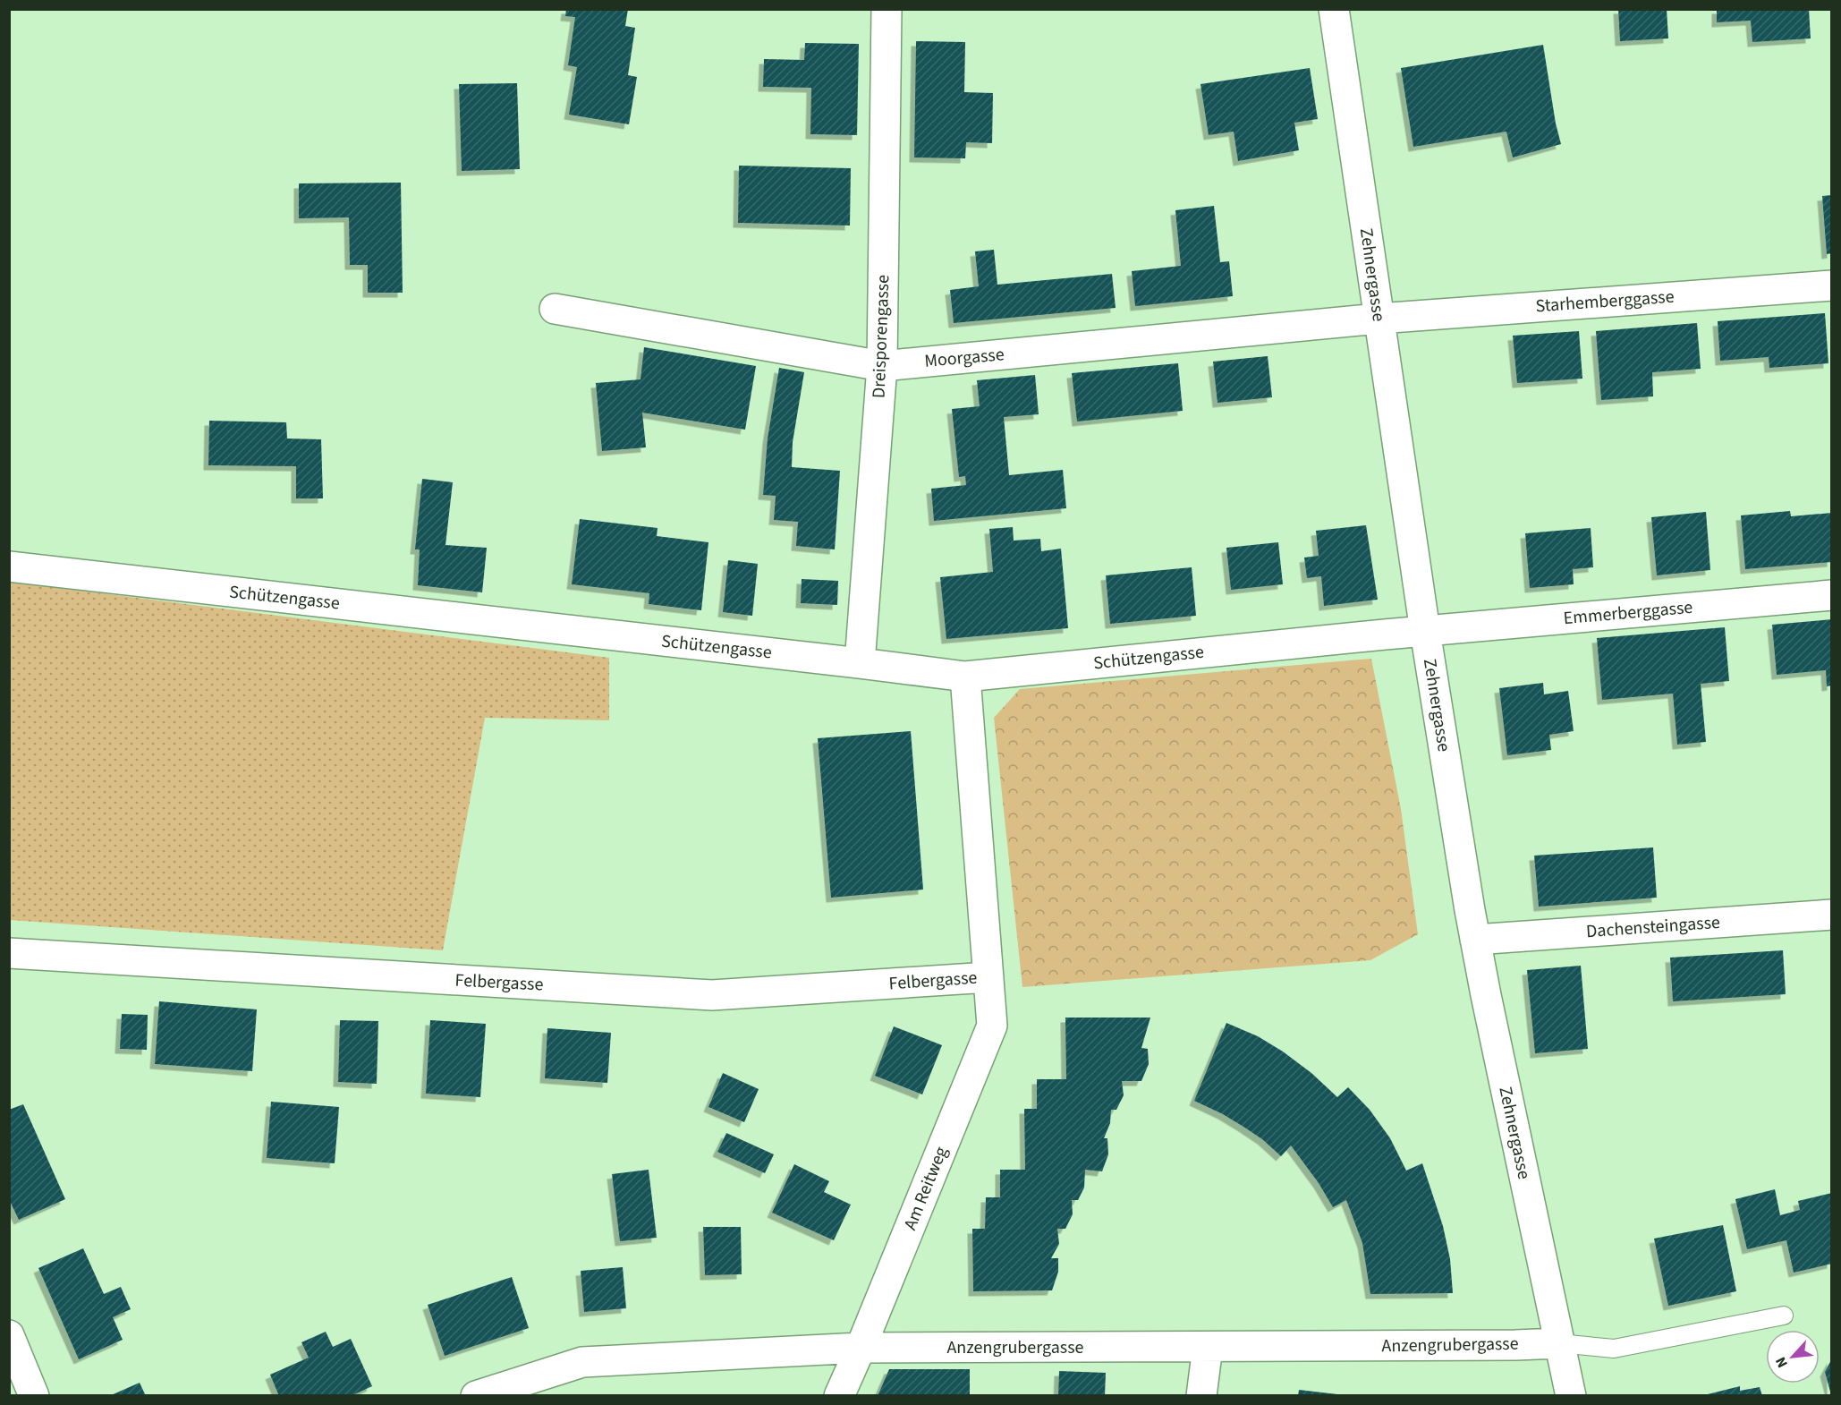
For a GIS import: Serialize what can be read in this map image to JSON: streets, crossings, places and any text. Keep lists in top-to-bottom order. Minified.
{"streets":{"street":["Zehnergasse","Starhemberggasse","Dreisporengasse","Moorgasse","Schützengasse","Emmerberggasse","Dachensteingasse","Felbergasse","Am Reitweg","Anzengrubergasse"]},"crossings":[["Zehnergasse","Starhemberggasse"],["Zehnergasse","Moorgasse"],["Zehnergasse","Schützengasse"],["Zehnergasse","Emmerberggasse"],["Zehnergasse","Dachensteingasse"],["Zehnergasse","Anzengrubergasse"],["Starhemberggasse","Moorgasse"],["Dreisporengasse","Moorgasse"],["Dreisporengasse","Schützengasse"],["Schützengasse","Emmerberggasse"],["Schützengasse","Am Reitweg"],["Felbergasse","Am Reitweg"],["Am Reitweg","Anzengrubergasse"]],"north":"bottom left"}
